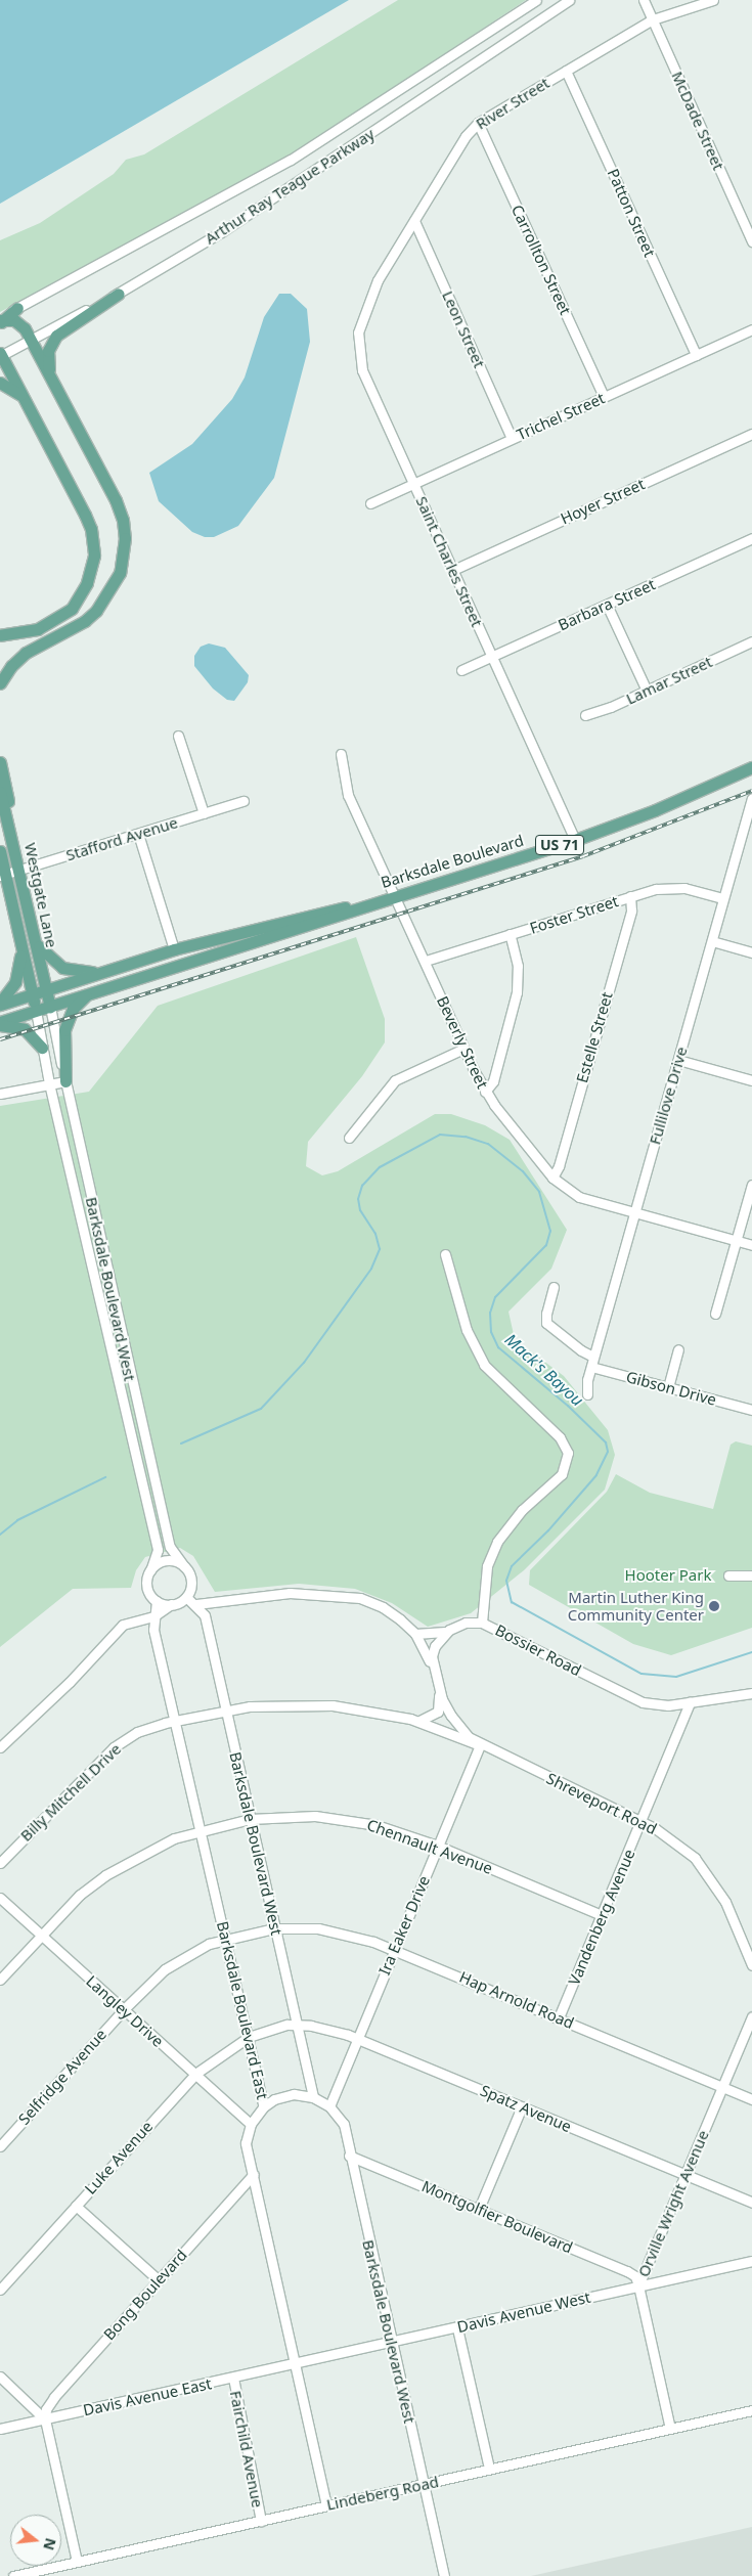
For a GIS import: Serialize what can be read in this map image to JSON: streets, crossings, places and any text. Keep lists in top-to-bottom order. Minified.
{"streets":{"main road":["US 71","Barksdale Boulevard","Westgate Lane"],"street":["River Street","McDade Street","Arthur Ray Teague Parkway","Patton Street","Carrollton Street","Leon Street","Trichel Street","Hoyer Street","Saint Charles Street","Barbara Street","Lamar Street","Stafford Avenue","Foster Street","Estelle Street","Beverly Street","Fullilove Drive","Barksdale Boulevard West","Gibson Drive","Bossier Road","Billy Mitchell Drive","Shreveport Road","Chennault Avenue","Vandenberg Avenue","Ira Eaker Drive","Hap Arnold Road","Barksdale Boulevard East","Langley Drive","Selfridge Avenue","Spatz Avenue","Luke Avenue","Orville Wright Avenue","Montgolfier Boulevard","Bong Boulevard","Davis Avenue West","Davis Avenue East","Fairchild Avenue","Lindeberg Road"]},"crossings":[["River Street","McDade Street"],["River Street","Patton Street"],["River Street","Carrollton Street"],["River Street","Leon Street"],["River Street","Saint Charles Street"],["Patton Street","Trichel Street"],["Carrollton Street","Trichel Street"],["Leon Street","Trichel Street"],["Trichel Street","Saint Charles Street"],["Hoyer Street","Saint Charles Street"],["Saint Charles Street","Barbara Street"],["Saint Charles Street","Barksdale Boulevard"],["Stafford Avenue","Westgate Lane"],["Barksdale Boulevard","Westgate Lane"],["Barksdale Boulevard","Beverly Street"],["Barksdale Boulevard","Barksdale Boulevard West"],["Westgate Lane","Barksdale Boulevard West"],["Foster Street","Estelle Street"],["Foster Street","Beverly Street"],["Foster Street","Fullilove Drive"],["Estelle Street","Beverly Street"],["Beverly Street","Fullilove Drive"],["Fullilove Drive","Gibson Drive"],["Barksdale Boulevard West","Billy Mitchell Drive"],["Barksdale Boulevard West","Shreveport Road"],["Barksdale Boulevard West","Chennault Avenue"],["Barksdale Boulevard West","Ira Eaker Drive"],["Barksdale Boulevard West","Hap Arnold Road"],["Barksdale Boulevard West","Barksdale Boulevard East"],["Barksdale Boulevard West","Spatz Avenue"],["Barksdale Boulevard West","Montgolfier Boulevard"],["Barksdale Boulevard West","Davis Avenue West"],["Barksdale Boulevard West","Lindeberg Road"],["Bossier Road","Vandenberg Avenue"],["Billy Mitchell Drive","Shreveport Road"],["Billy Mitchell Drive","Ira Eaker Drive"],["Billy Mitchell Drive","Barksdale Boulevard East"],["Shreveport Road","Vandenberg Avenue"],["Shreveport Road","Ira Eaker Drive"],["Chennault Avenue","Vandenberg Avenue"],["Chennault Avenue","Ira Eaker Drive"],["Chennault Avenue","Barksdale Boulevard East"],["Chennault Avenue","Langley Drive"],["Vandenberg Avenue","Hap Arnold Road"],["Ira Eaker Drive","Hap Arnold Road"],["Ira Eaker Drive","Spatz Avenue"],["Hap Arnold Road","Barksdale Boulevard East"],["Hap Arnold Road","Selfridge Avenue"],["Hap Arnold Road","Orville Wright Avenue"],["Barksdale Boulevard East","Langley Drive"],["Barksdale Boulevard East","Selfridge Avenue"],["Barksdale Boulevard East","Luke Avenue"],["Barksdale Boulevard East","Bong Boulevard"],["Barksdale Boulevard East","Davis Avenue West"],["Barksdale Boulevard East","Davis Avenue East"],["Barksdale Boulevard East","Lindeberg Road"],["Langley Drive","Selfridge Avenue"],["Langley Drive","Luke Avenue"],["Spatz Avenue","Orville Wright Avenue"],["Orville Wright Avenue","Montgolfier Boulevard"],["Orville Wright Avenue","Davis Avenue West"],["Orville Wright Avenue","Lindeberg Road"],["Montgolfier Boulevard","Davis Avenue West"],["Bong Boulevard","Davis Avenue East"],["Davis Avenue West","Davis Avenue East"],["Davis Avenue East","Fairchild Avenue"],["Fairchild Avenue","Lindeberg Road"]],"water":["Mack's Bayou"],"parks":["Hooter Park"],"places":["Martin Luther King Community Center"],"north":"right"}
